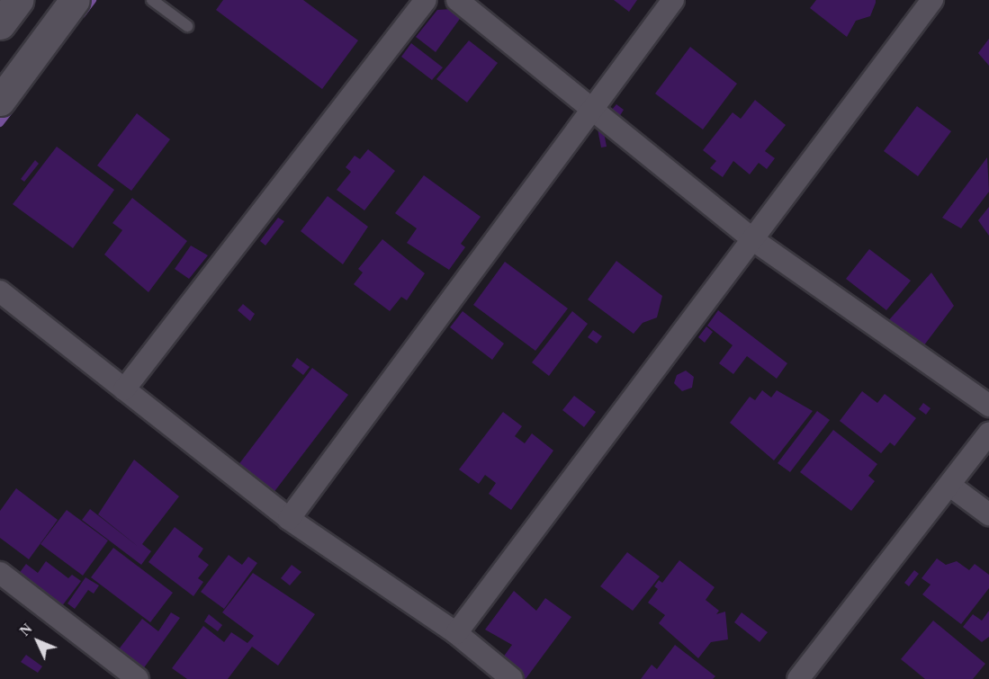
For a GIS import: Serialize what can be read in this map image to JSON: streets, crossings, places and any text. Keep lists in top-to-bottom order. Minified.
{"north":"top left"}
